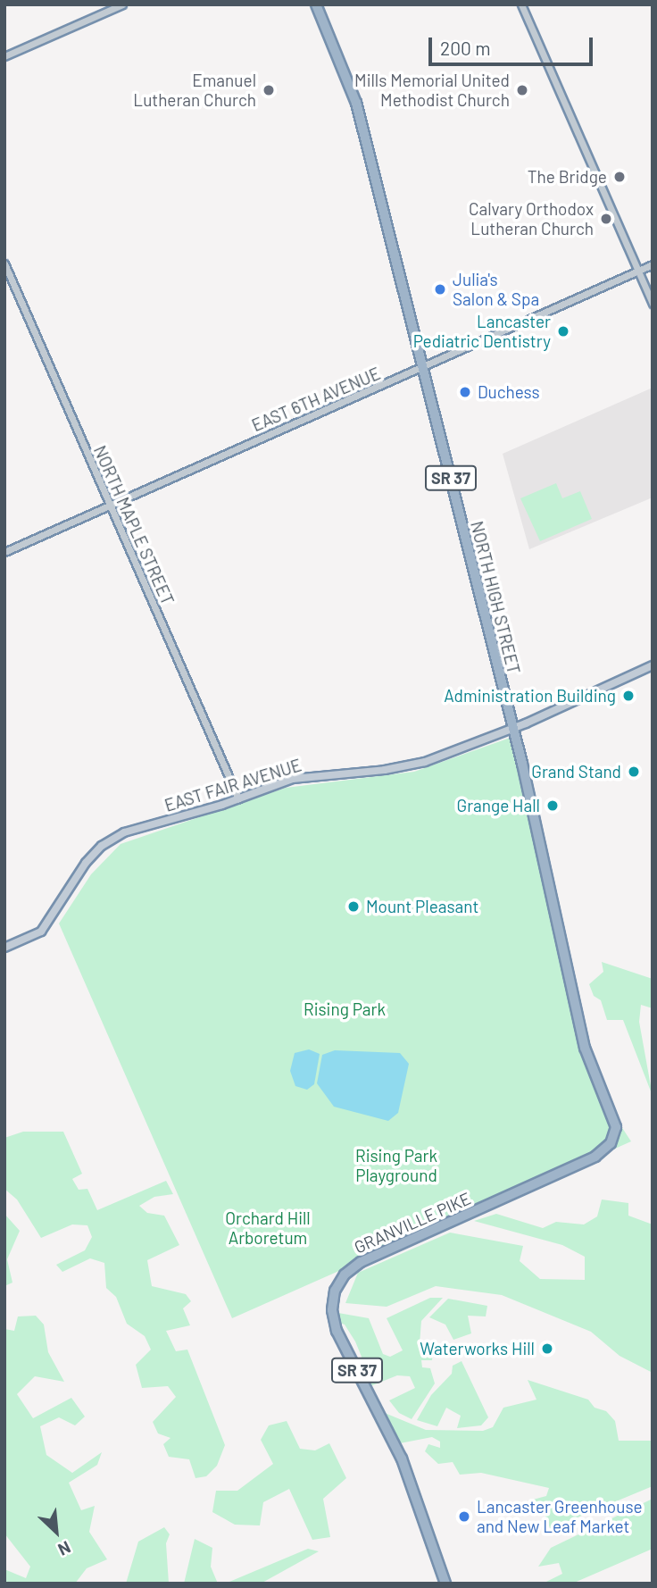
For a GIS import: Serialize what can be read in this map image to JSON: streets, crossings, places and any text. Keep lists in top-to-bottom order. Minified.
{"streets":{"highway":["SR 37","NORTH HIGH STREET","GRANVILLE PIKE"],"main road":["EAST FAIR AVENUE"],"street":["EAST 6TH AVENUE","NORTH MAPLE STREET"]},"crossings":[["EAST 6TH AVENUE","NORTH MAPLE STREET"],["EAST 6TH AVENUE","NORTH HIGH STREET"],["NORTH MAPLE STREET","EAST FAIR AVENUE"],["NORTH HIGH STREET","EAST FAIR AVENUE"],["NORTH HIGH STREET","GRANVILLE PIKE"]],"parks":["Rising Park","Rising Park Playground","Orchard Hill Arboretum"],"places":["Emanuel Lutheran Church","Mills Memorial United Methodist Church","The Bridge","Calvary Orthodox Lutheran Church","Julia's Salon & Spa","Lancaster Pediatric Dentistry","Duchess","Administration Building","Grand Stand","Grange Hall","Mount Pleasant","Waterworks Hill","Lancaster Greenhouse and New Leaf Market"],"scale_bar":"200 m","north":"bottom right"}
